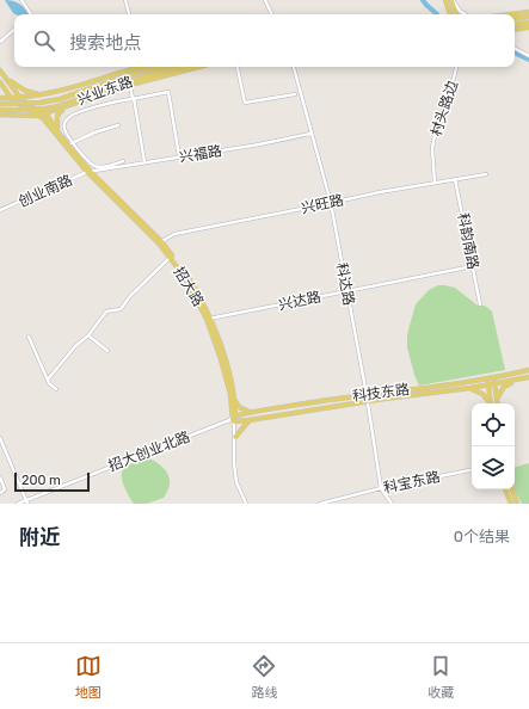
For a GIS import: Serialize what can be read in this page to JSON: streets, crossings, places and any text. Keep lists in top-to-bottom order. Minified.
{"streets":{"main road":["兴业东路","招大路","科技东路"],"street":["村头路边","兴福路","创业南路","兴旺路","科韵南路","科达路","兴达路","招大创业北路","科宝东路"]},"crossings":[["村头路边","兴旺路"],["兴福路","创业南路"],["兴福路","科达路"],["兴福路","招大路"],["创业南路","招大路"],["兴旺路","科韵南路"],["兴旺路","科达路"],["兴旺路","招大路"],["科韵南路","兴达路"],["科达路","兴达路"],["科达路","科技东路"],["科达路","科宝东路"],["招大路","兴达路"],["招大路","科技东路"],["招大路","招大创业北路"],["科技东路","招大创业北路"]],"scale_bar":"200 m","page":{"search":"搜索地点","scale":"200 m","heading":["附近","0个结果"],"nav":["地图","路线","收藏"]}}
